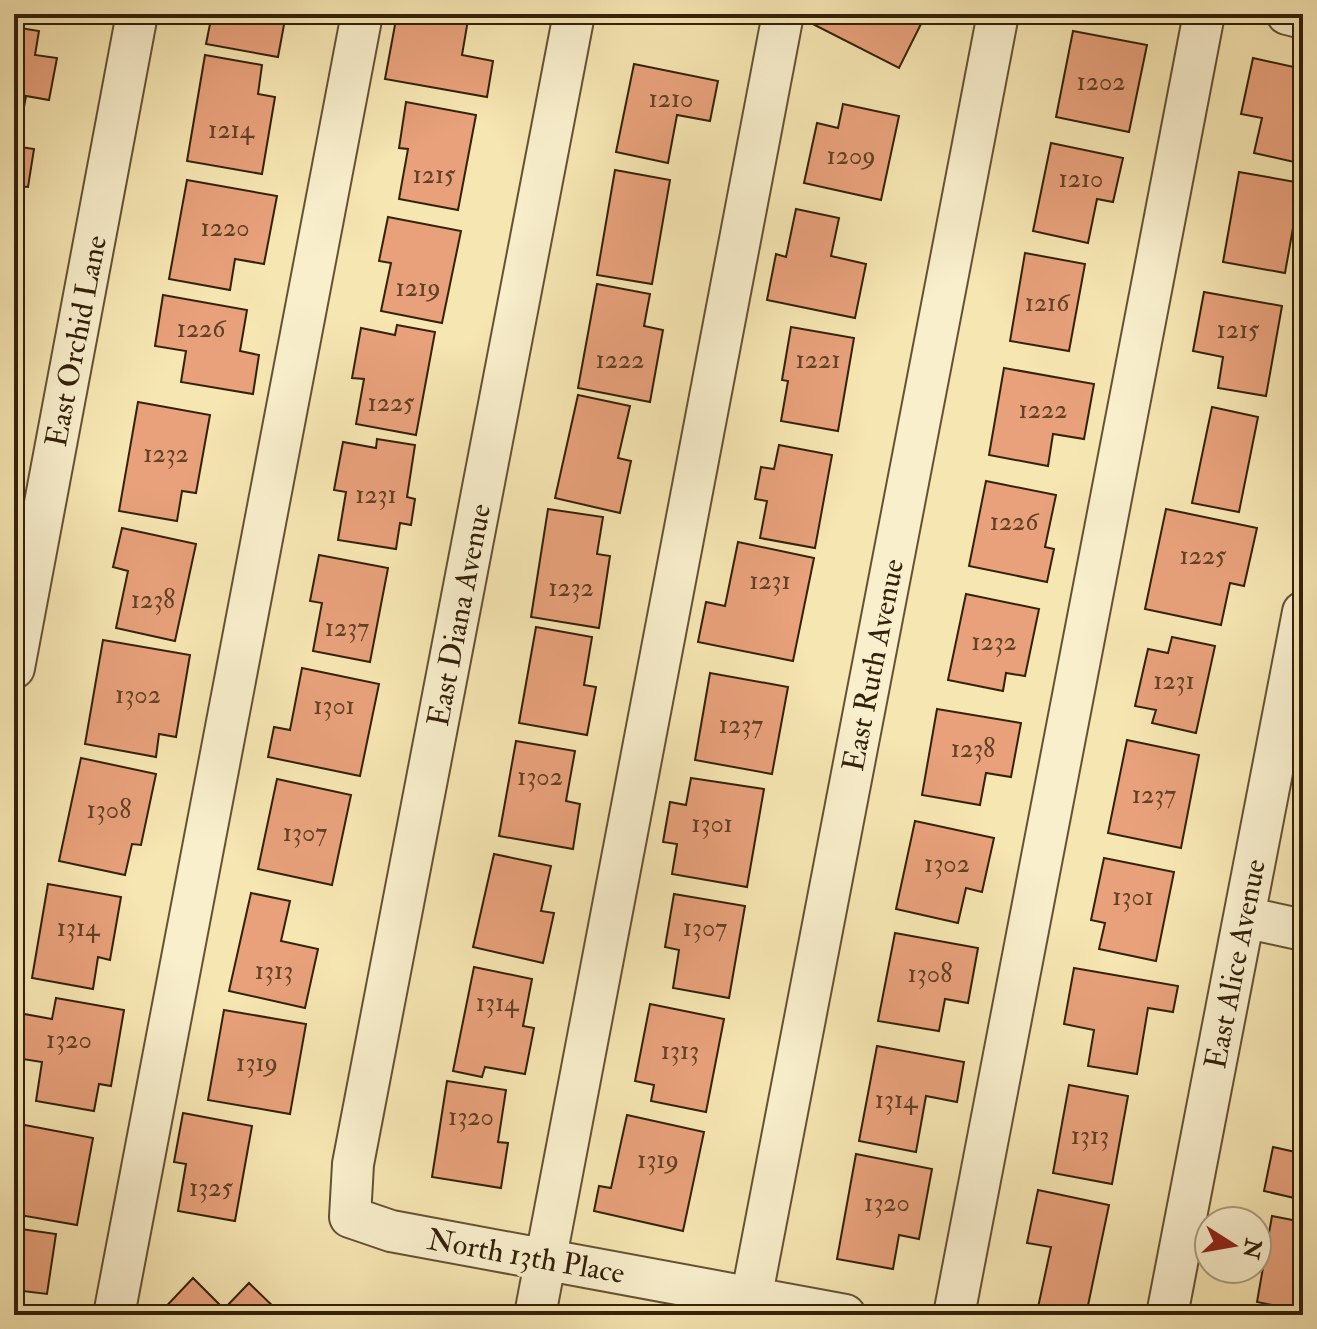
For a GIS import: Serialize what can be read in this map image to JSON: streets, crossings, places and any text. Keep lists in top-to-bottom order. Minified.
{"streets":{"street":["East Orchid Lane","East Diana Avenue","East Ruth Avenue","East Alice Avenue","North 13th Place"]},"crossings":[["East Diana Avenue","North 13th Place"],["East Ruth Avenue","North 13th Place"]],"house_numbers":["1202","1210","1214","1209","1215","1210","1220","1219","1216","1226","1215","1222","1221","1225","1222","1232","1231","1226","1225","1231","1232","1238","1237","1232","1231","1302","1301","1237","1238","1302","1237","1308","1301","1307","1302","1301","1314","1307","1313","1308","1314","1320","1313","1319","1314","1320","1313","1319","1325","1320"],"north":"right"}
